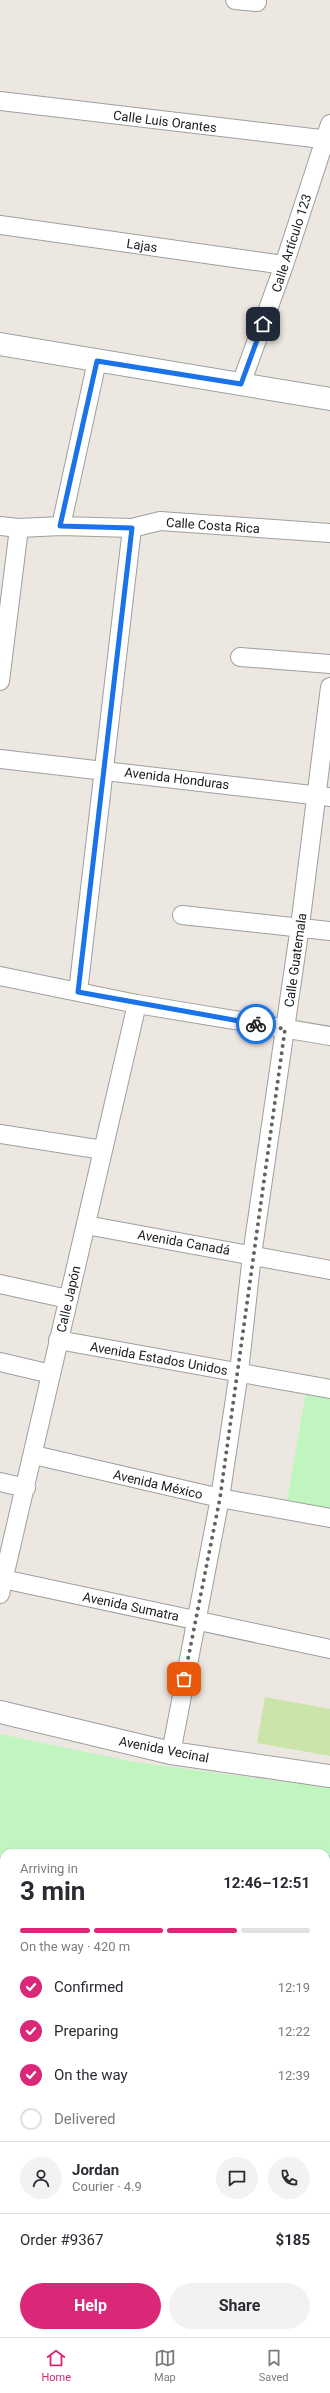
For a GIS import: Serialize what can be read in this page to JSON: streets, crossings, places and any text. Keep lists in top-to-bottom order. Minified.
{"streets":{"street":["Calle Luis Orantes","Calle Artículo 123","Lajas","Calle Costa Rica","Avenida Honduras","Calle Guatemala","Avenida Canadá","Calle Japón","Avenida Estados Unidos","Avenida México","Avenida Sumatra","Avenida Vecinal"]},"crossings":[["Calle Luis Orantes","Calle Artículo 123"],["Calle Artículo 123","Lajas"],["Avenida Honduras","Calle Guatemala"],["Calle Guatemala","Avenida Canadá"],["Calle Guatemala","Avenida Estados Unidos"],["Calle Guatemala","Avenida México"],["Calle Guatemala","Avenida Sumatra"],["Calle Guatemala","Avenida Vecinal"],["Avenida Canadá","Calle Japón"],["Calle Japón","Avenida Estados Unidos"],["Calle Japón","Avenida México"],["Calle Japón","Avenida Sumatra"]],"page":{"heading":["3 min","Arriving in","12:46–12:51"],"panel":["Jordan","Courier · 4.9","Order #9367","$185"],"bar":"On the way · 420 m","list":[["Confirmed","12:19"],["Preparing","12:22"],["On the way","12:39"],"Delivered"],"buttons":["Help","Share"],"tabs":["Home","Map","Saved"]}}
